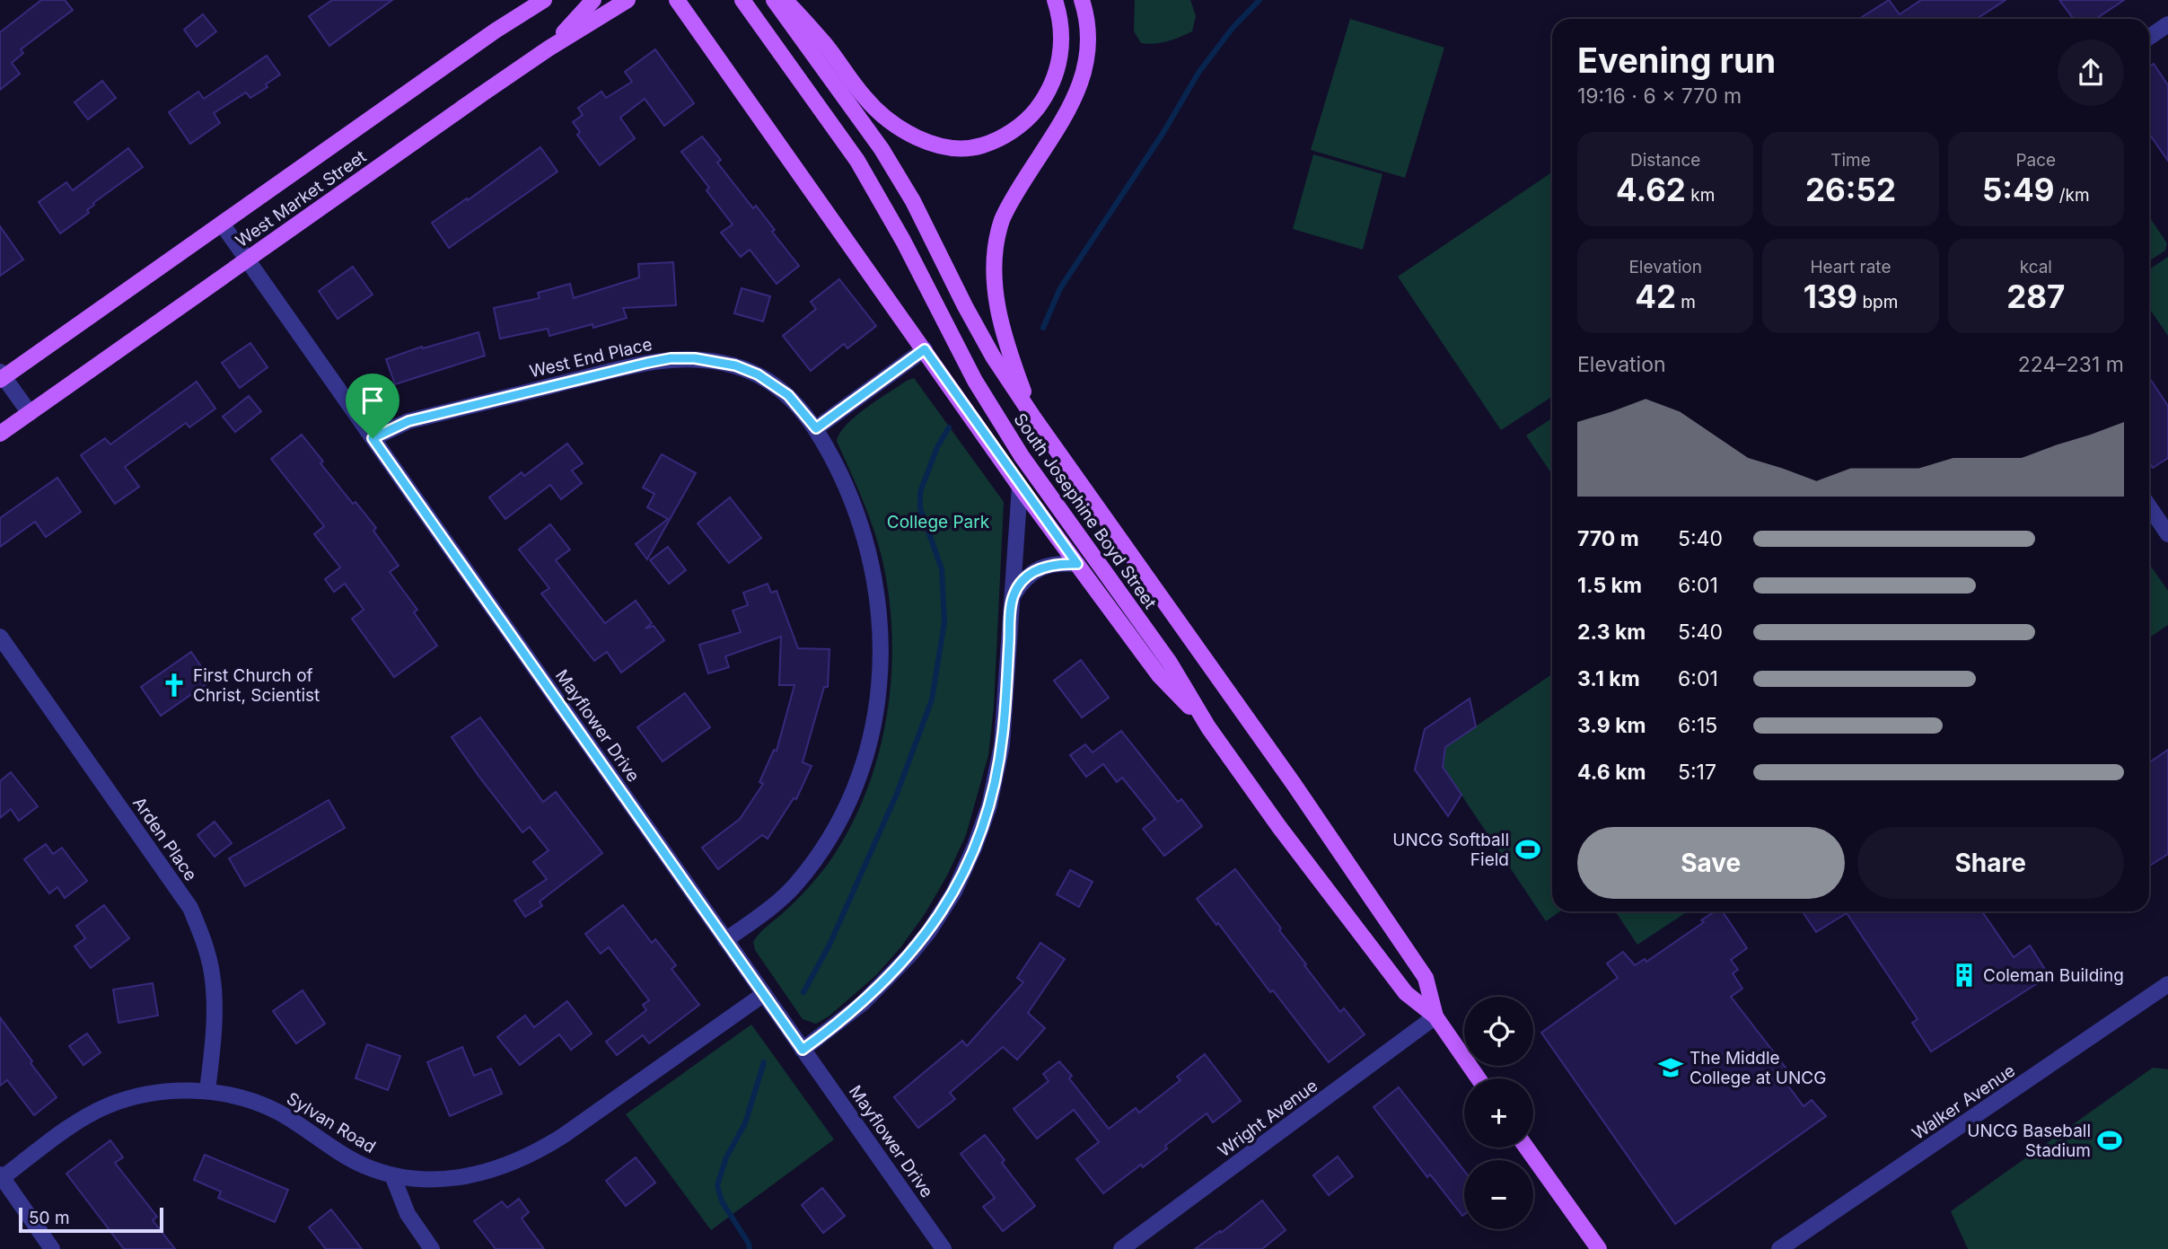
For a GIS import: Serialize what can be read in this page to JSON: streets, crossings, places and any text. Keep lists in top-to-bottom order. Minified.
{"streets":{"main road":["West Market Street","South Josephine Boyd Street"],"street":["West End Place","Mayflower Drive","Arden Place","Walker Avenue","Wright Avenue","Sylvan Road"]},"crossings":[["West Market Street","Mayflower Drive"],["West End Place","Mayflower Drive"],["South Josephine Boyd Street","Wright Avenue"],["Mayflower Drive","Sylvan Road"],["Arden Place","Sylvan Road"]],"parks":["College Park"],"places":{"church":["First Church of Christ, Scientist"],"sports":["UNCG Softball Field","UNCG Baseball Stadium"],"building":["Coleman Building"],"school or university":["The Middle College at UNCG"]},"scale_bar":"50 m","page":{"heading":["Evening run","19:16 · 6 × 770 m"],"stats":[["Distance","4.62 km"],["Time","26:52"],["Pace","5:49 /km"],["Elevation","42 m"],["Heart rate","139 bpm"],["kcal","287"]],"chart":["Elevation","224–231 m"],"list":[{"name":"770 m","note":"5:40"},{"name":"1.5 km","note":"6:01"},{"name":"2.3 km","note":"5:40"},{"name":"3.1 km","note":"6:01"},{"name":"3.9 km","note":"6:15"},{"name":"4.6 km","note":"5:17"}],"buttons":["Save","Share"],"map_buttons":["+","−"],"scale":"50 m"}}
